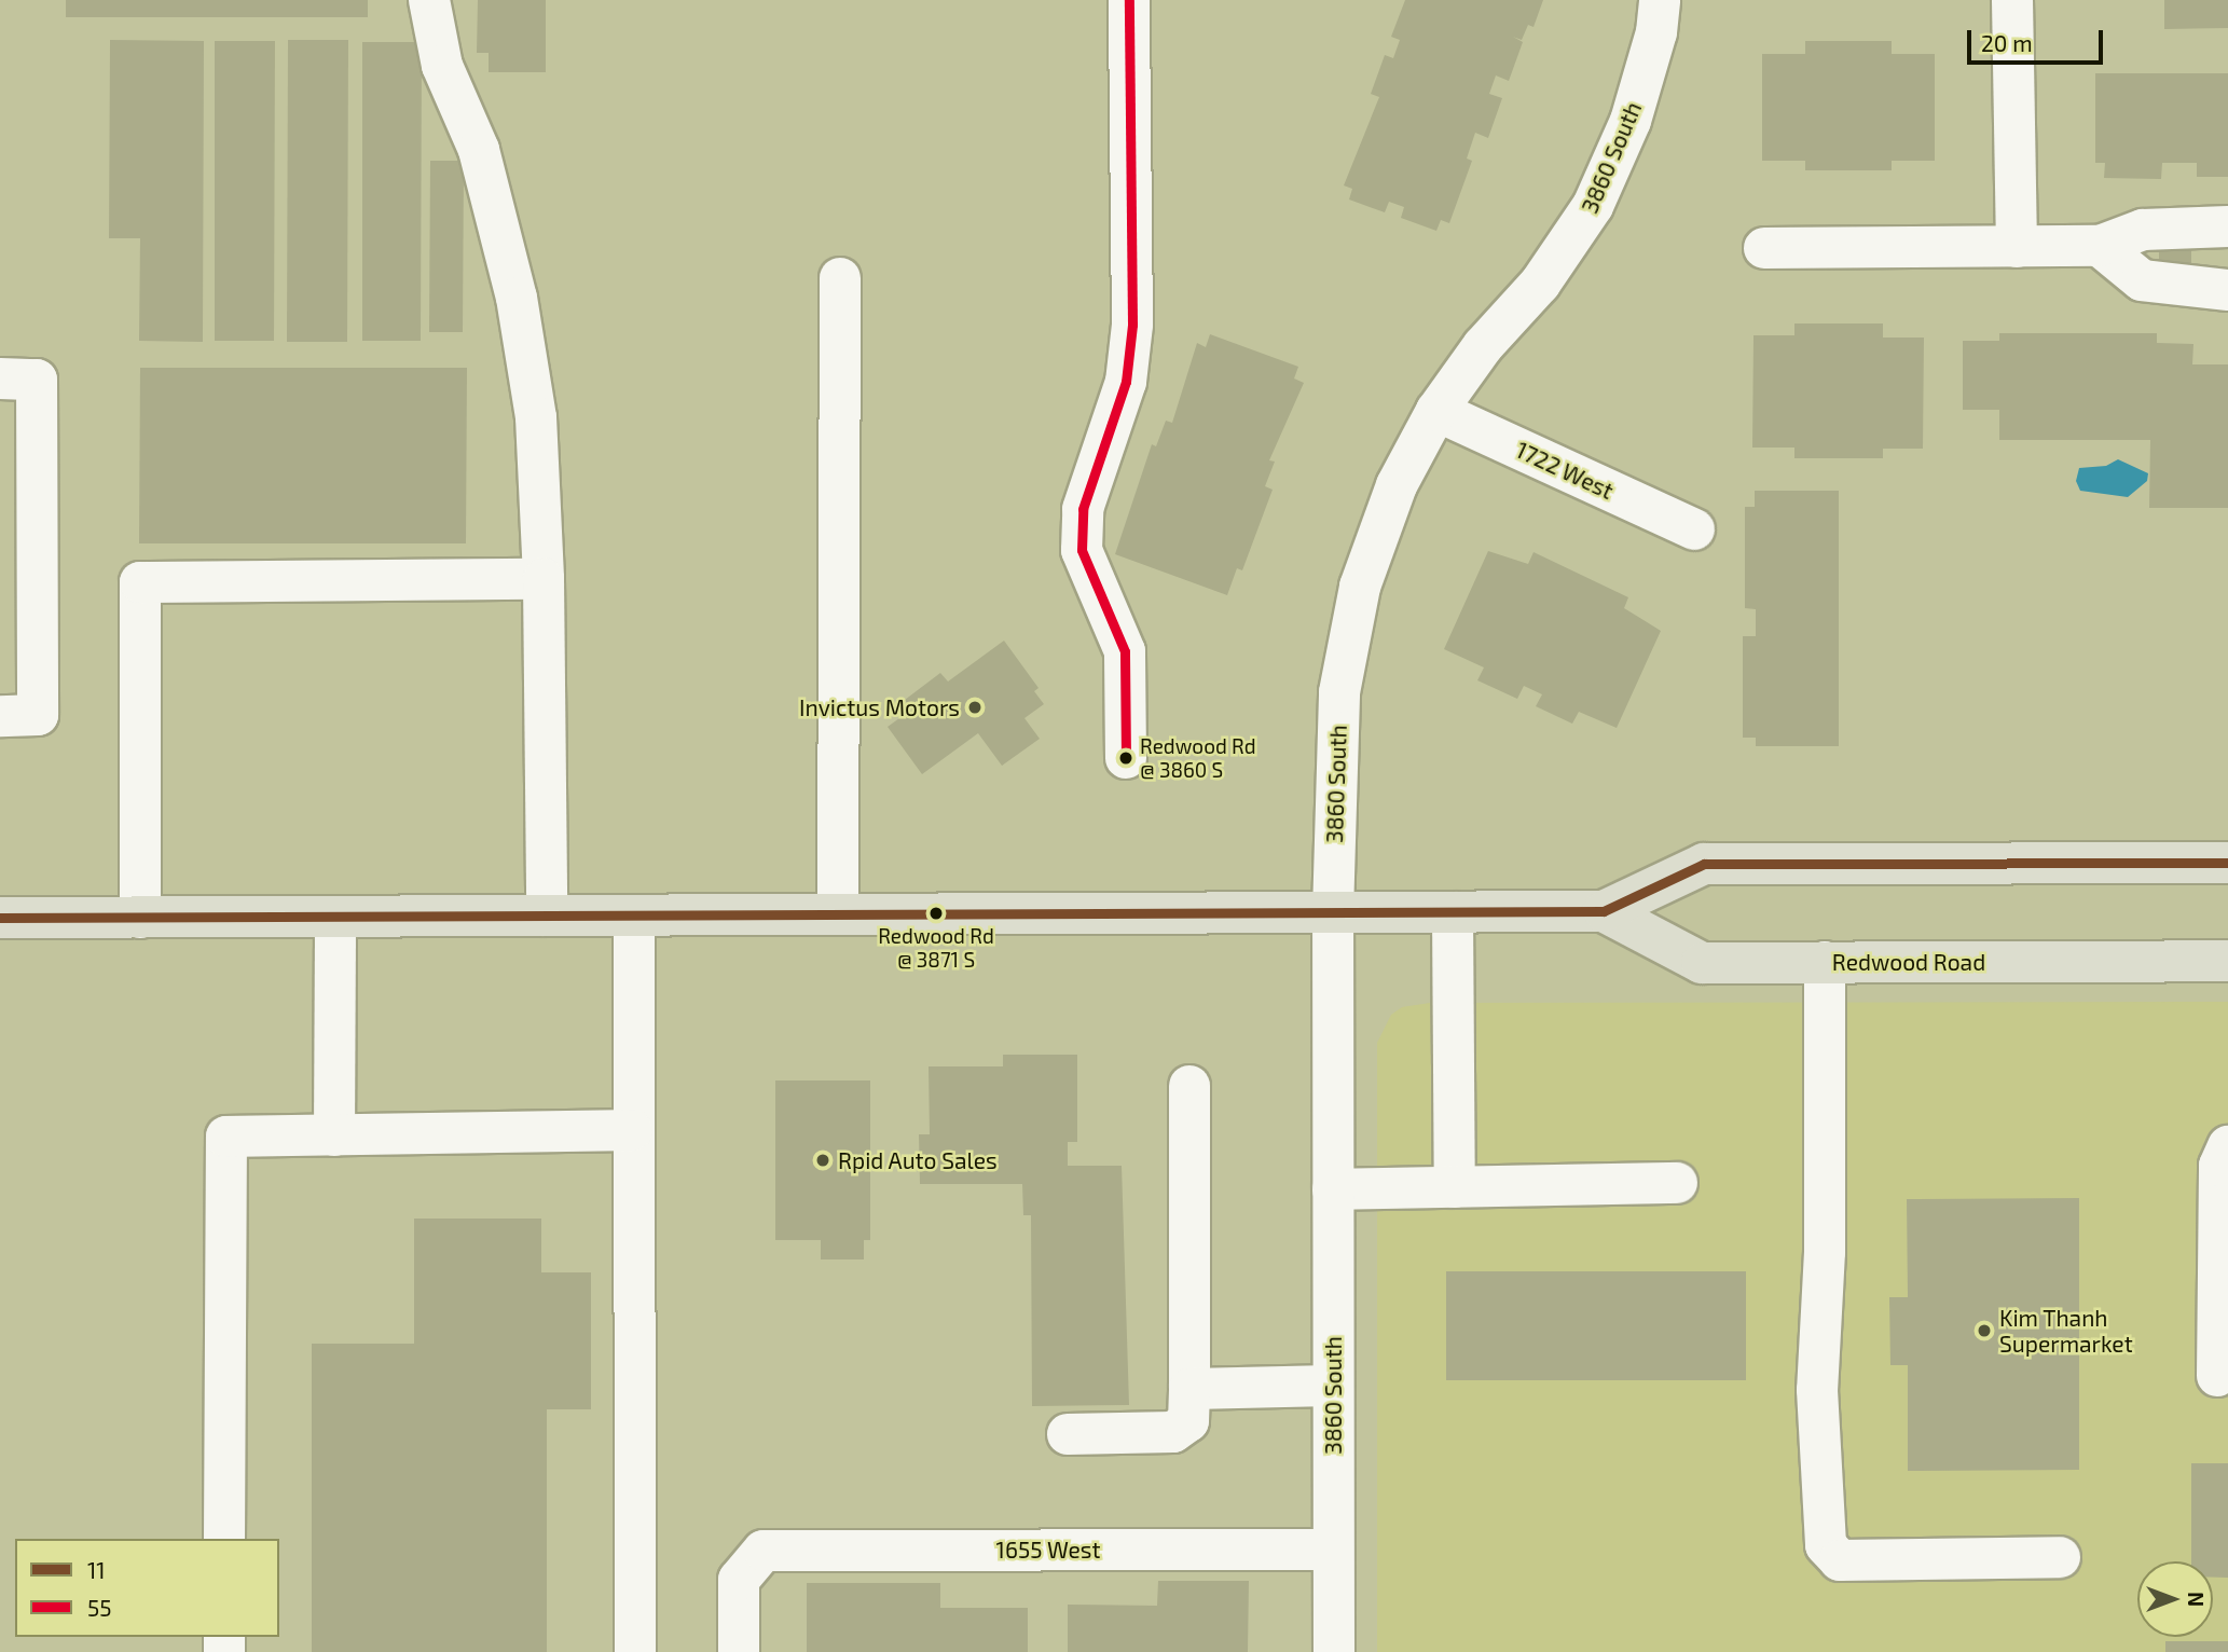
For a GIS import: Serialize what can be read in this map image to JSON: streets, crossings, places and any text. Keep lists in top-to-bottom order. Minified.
{"streets":{"main road":["Redwood Road"],"street":["3860 South","1722 West","1655 West"]},"crossings":[["3860 South","1722 West"],["3860 South","Redwood Road"],["3860 South","1655 West"]],"places":["Invictus Motors","Redwood Rd @ 3860 S","Redwood Rd @ 3871 S","Rpid Auto Sales","Kim Thanh Supermarket"],"lines":["transit line 55","transit line 11"],"legend":["11","55"],"scale_bar":"20 m","north":"right"}
